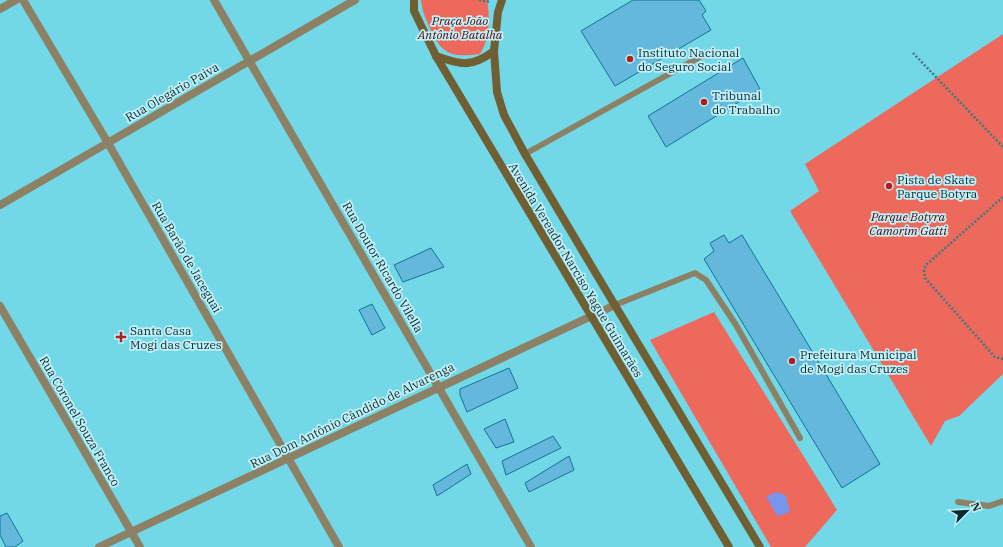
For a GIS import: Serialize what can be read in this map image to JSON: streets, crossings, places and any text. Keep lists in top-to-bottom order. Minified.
{"streets":{"main road":["Avenida Vereador Narciso Yague Guimarães"],"street":["Rua Olegário Paiva","Rua Barão de Jaceguai","Rua Doutor Ricardo Vilella","Rua Dom Antônio Cândido de Alvarenga","Rua Coronel Souza Franco"]},"crossings":[["Rua Olegário Paiva","Rua Barão de Jaceguai"],["Rua Olegário Paiva","Rua Doutor Ricardo Vilella"],["Rua Barão de Jaceguai","Rua Dom Antônio Cândido de Alvarenga"],["Rua Doutor Ricardo Vilella","Rua Dom Antônio Cândido de Alvarenga"],["Avenida Vereador Narciso Yague Guimarães","Rua Dom Antônio Cândido de Alvarenga"],["Rua Dom Antônio Cândido de Alvarenga","Rua Coronel Souza Franco"]],"parks":["Praça João Antônio Batalha","Parque Botyra Camorim Gatti"],"places":{"other":["Instituto Nacional do Seguro Social","Tribunal do Trabalho","Pista de Skate Parque Botyra","Prefeitura Municipal de Mogi das Cruzes"],"health":["Santa Casa Mogi das Cruzes"]},"north":"top right"}
